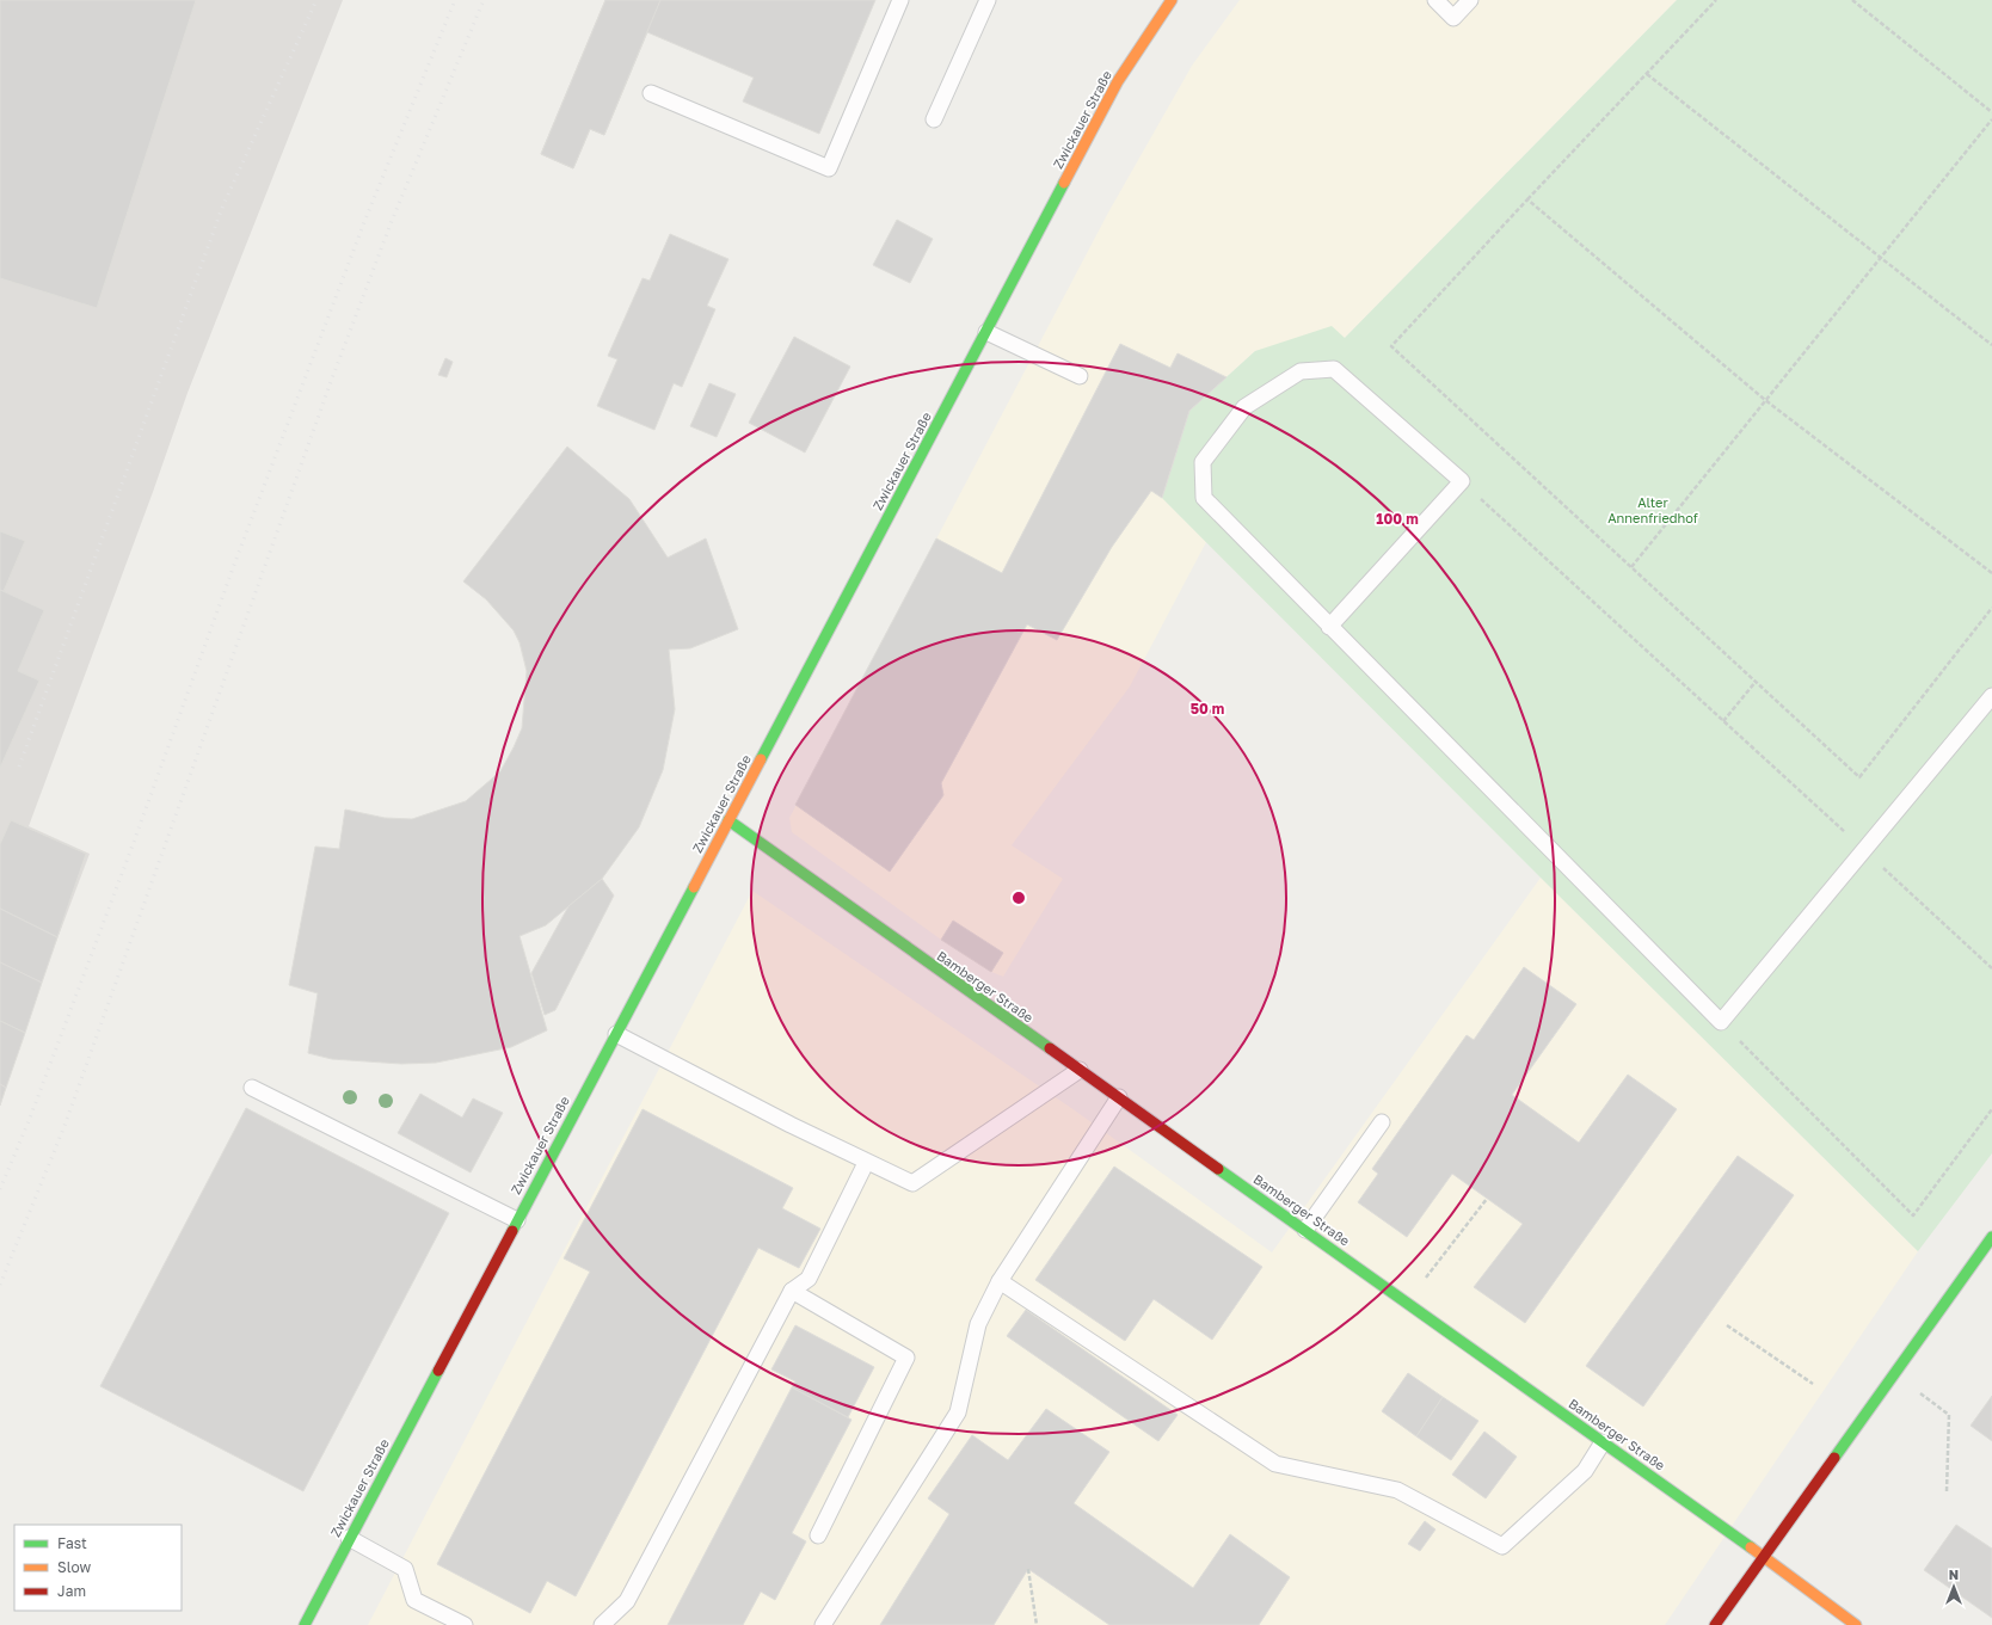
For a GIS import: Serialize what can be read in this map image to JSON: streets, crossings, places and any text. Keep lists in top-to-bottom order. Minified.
{"streets":{"street":["Zwickauer Straße","Bamberger Straße"]},"crossings":[["Zwickauer Straße","Bamberger Straße"]],"parks":["Alter Annenfriedhof"],"legend":["Fast","Slow","Jam"],"north":"top","rings":["100 m","50 m"]}
